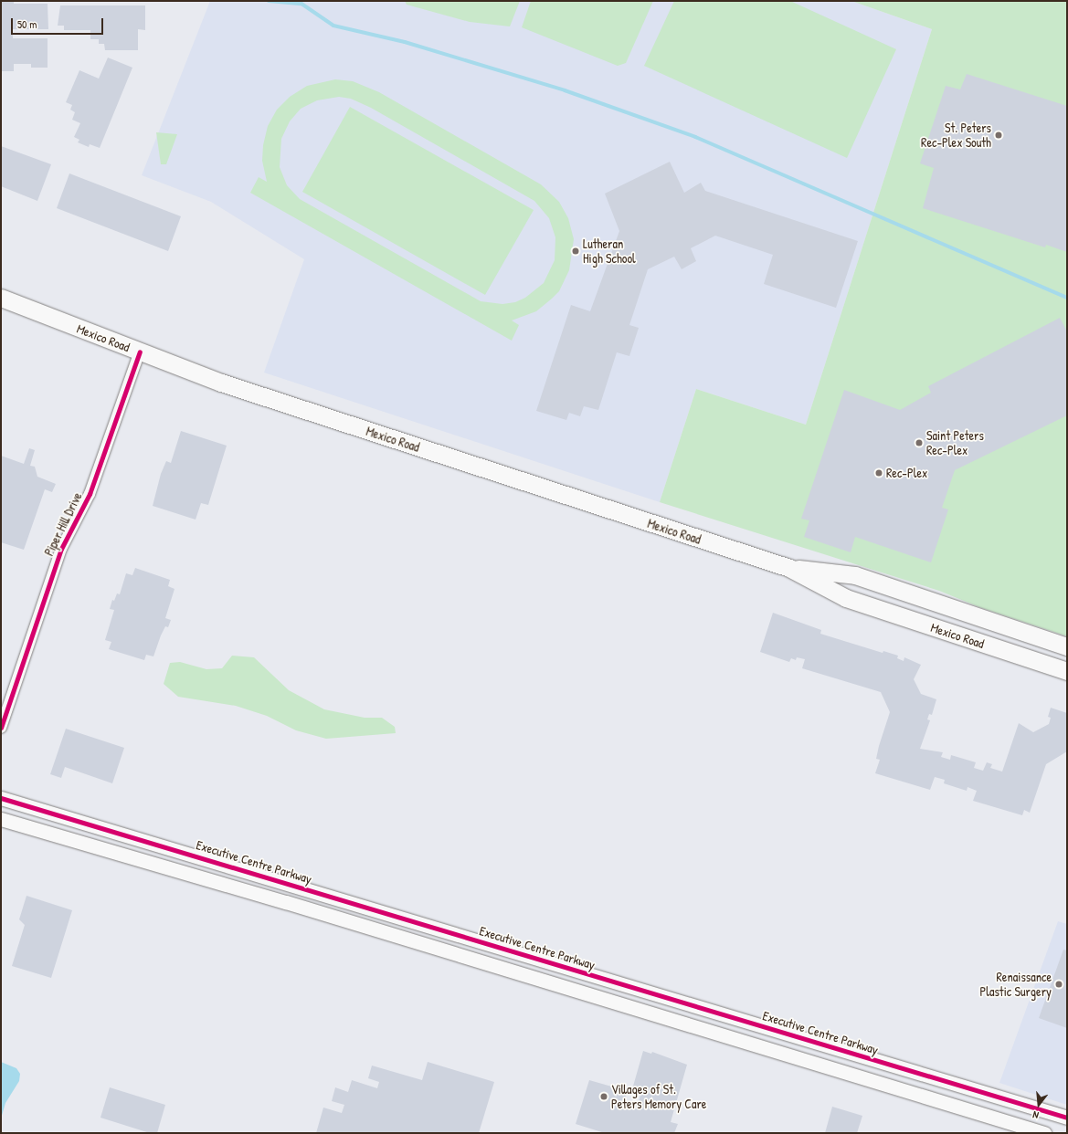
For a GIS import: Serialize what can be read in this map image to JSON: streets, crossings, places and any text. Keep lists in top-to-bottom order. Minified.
{"streets":{"main road":["Mexico Road"],"street":["Piper Hill Drive","Executive Centre Parkway"]},"crossings":[["Mexico Road","Piper Hill Drive"]],"places":["St. Peters Rec-Plex South","Lutheran High School","Saint Peters Rec-Plex","Rec-Plex","Renaissance Plastic Surgery","Villages of St. Peters Memory Care"],"scale_bar":"50 m","north":"bottom"}
